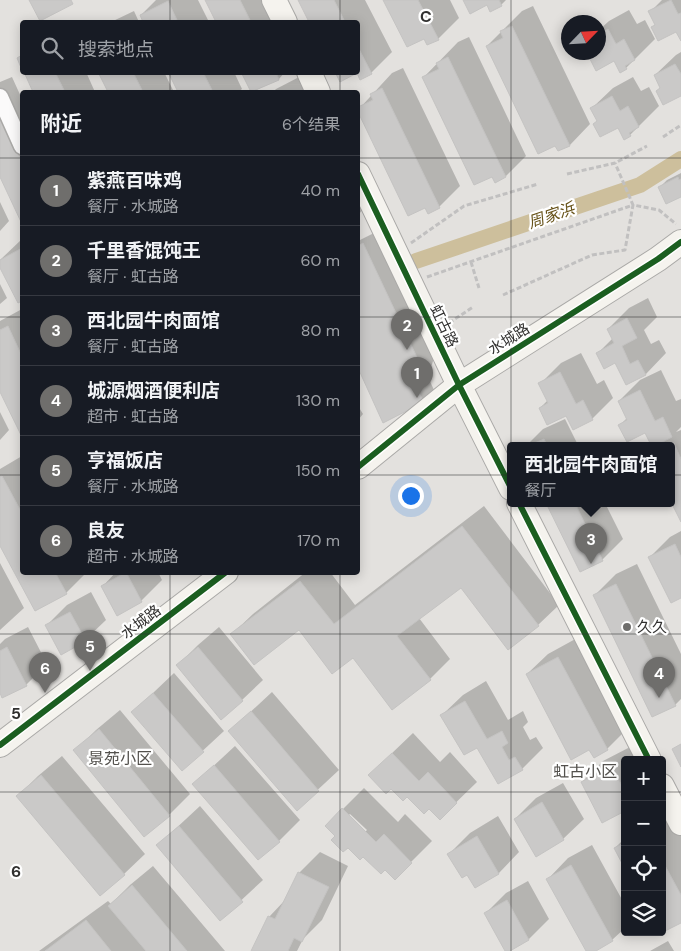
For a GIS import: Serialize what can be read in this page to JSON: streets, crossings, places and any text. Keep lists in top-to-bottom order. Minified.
{"streets":{"street":["虹古路","水城路"]},"crossings":[["虹古路","水城路"]],"districts":["景苑小区","虹古小区"],"water":["周家浜"],"places":["久久"],"north":"top right","page":{"search":"搜索地点","heading":["附近","6个结果"],"list":[{"mark":"1","name":"紫燕百味鸡","note":"餐厅 · 水城路","value":"40 m"},{"mark":"2","name":"千里香馄饨王","note":"餐厅 · 虹古路","value":"60 m"},{"mark":"3","name":"西北园牛肉面馆","note":"餐厅 · 虹古路","value":"80 m"},{"mark":"4","name":"城源烟酒便利店","note":"超市 · 虹古路","value":"130 m"},{"mark":"5","name":"亨福饭店","note":"餐厅 · 水城路","value":"150 m"},{"mark":"6","name":"良友","note":"超市 · 水城路","value":"170 m"}],"pins":["2","1","3","5","6","4"],"popup":["西北园牛肉面馆","餐厅"],"map_buttons":["+","−"]},"grid":{"columns":["C"],"rows":["5","6"]}}
